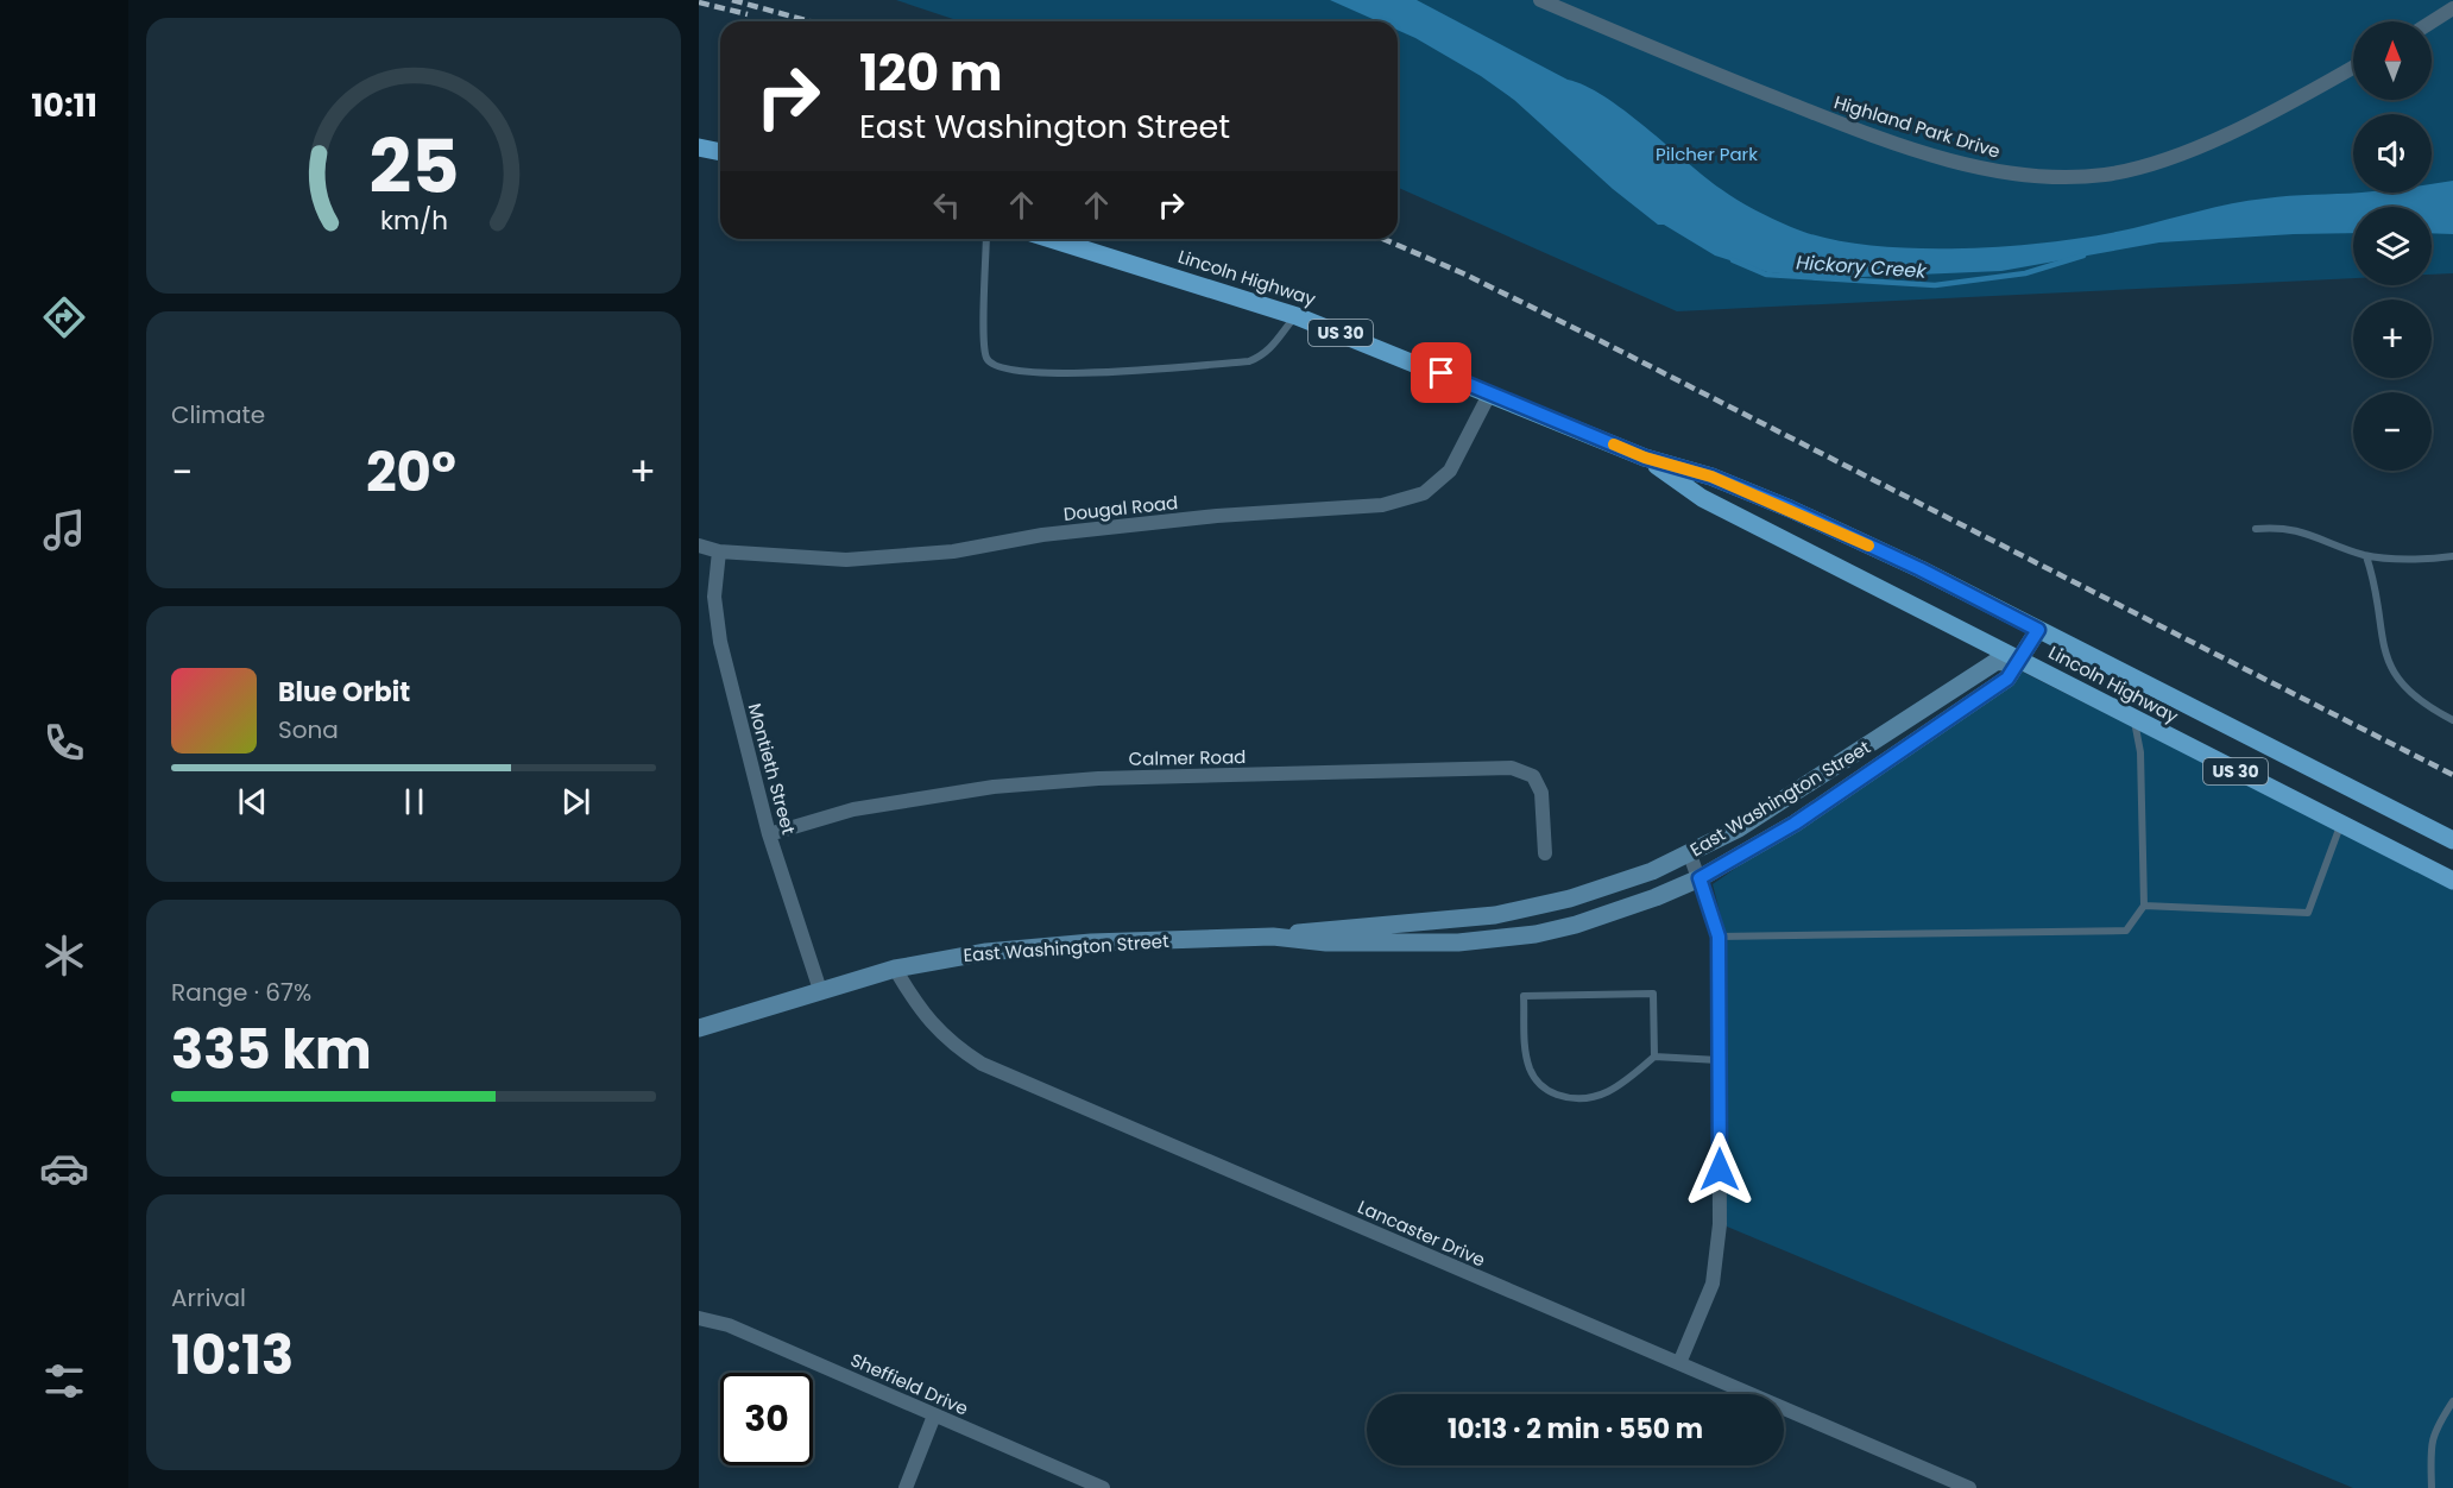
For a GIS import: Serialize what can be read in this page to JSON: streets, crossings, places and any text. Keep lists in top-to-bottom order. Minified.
{"streets":{"main road":["Lincoln Highway","US 30"],"street":["Highland Park Drive","Dougal Road","Calmer Road","Montieth Street","East Washington Street","Lancaster Drive","Sheffield Drive"]},"crossings":[["Lincoln Highway","Dougal Road"],["Lincoln Highway","East Washington Street"],["Dougal Road","Montieth Street"],["Calmer Road","Montieth Street"],["Montieth Street","East Washington Street"],["East Washington Street","Lancaster Drive"]],"water":["Hickory Creek"],"parks":["Pilcher Park"],"north":"top","page":{"tabs":"10:11","map_buttons":["+","−"],"turn":["120 m","East Washington Street"],"tile":["Climate",["Range · 67%","335 km"],["Arrival","10:13"]],"heat":["−","20°","+"],"song":["Blue Orbit","Sona"],"limit":"30","trip":"10:13 · 2 min · 550 m","gauge":["25","km/h"]}}
